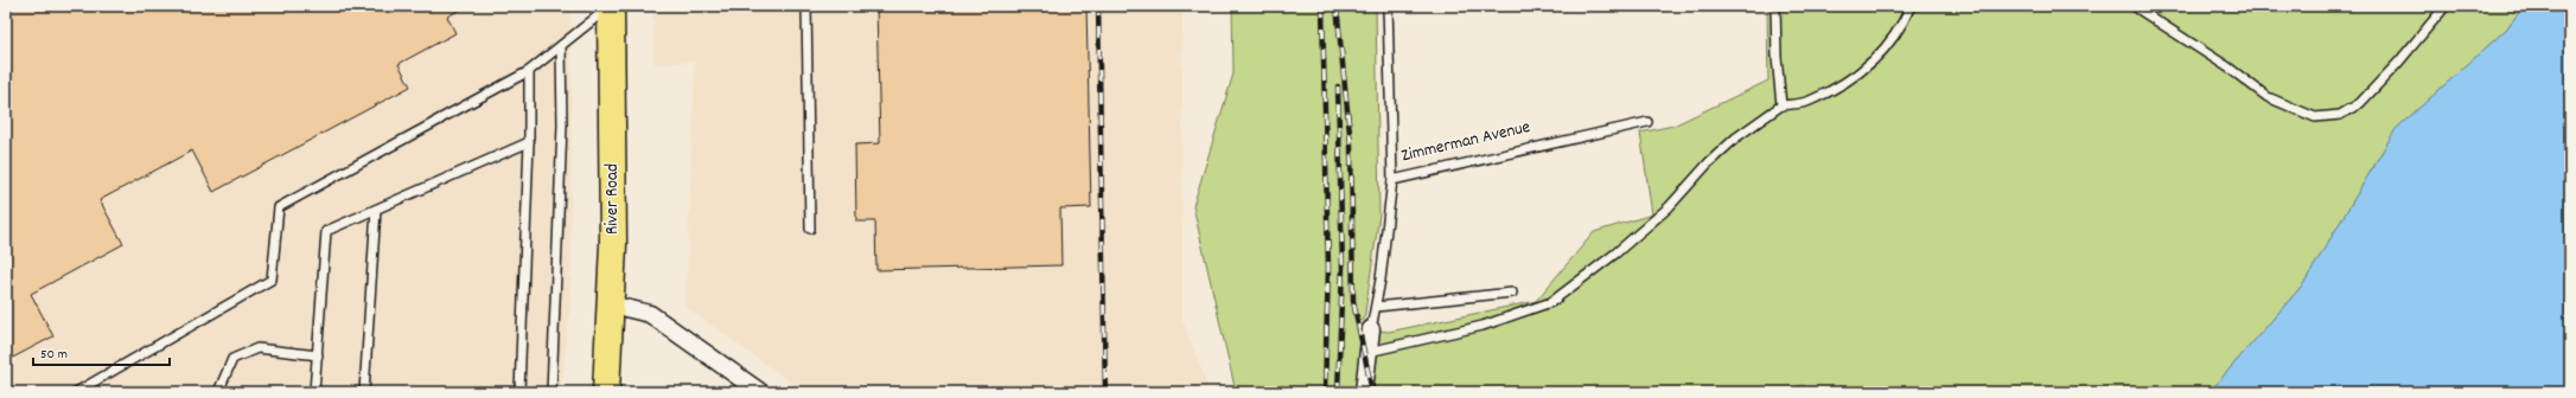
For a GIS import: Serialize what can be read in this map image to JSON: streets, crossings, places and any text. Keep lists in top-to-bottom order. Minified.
{"streets":{"main road":["River Road"],"street":["Zimmerman Avenue"]},"scale_bar":"50 m"}
